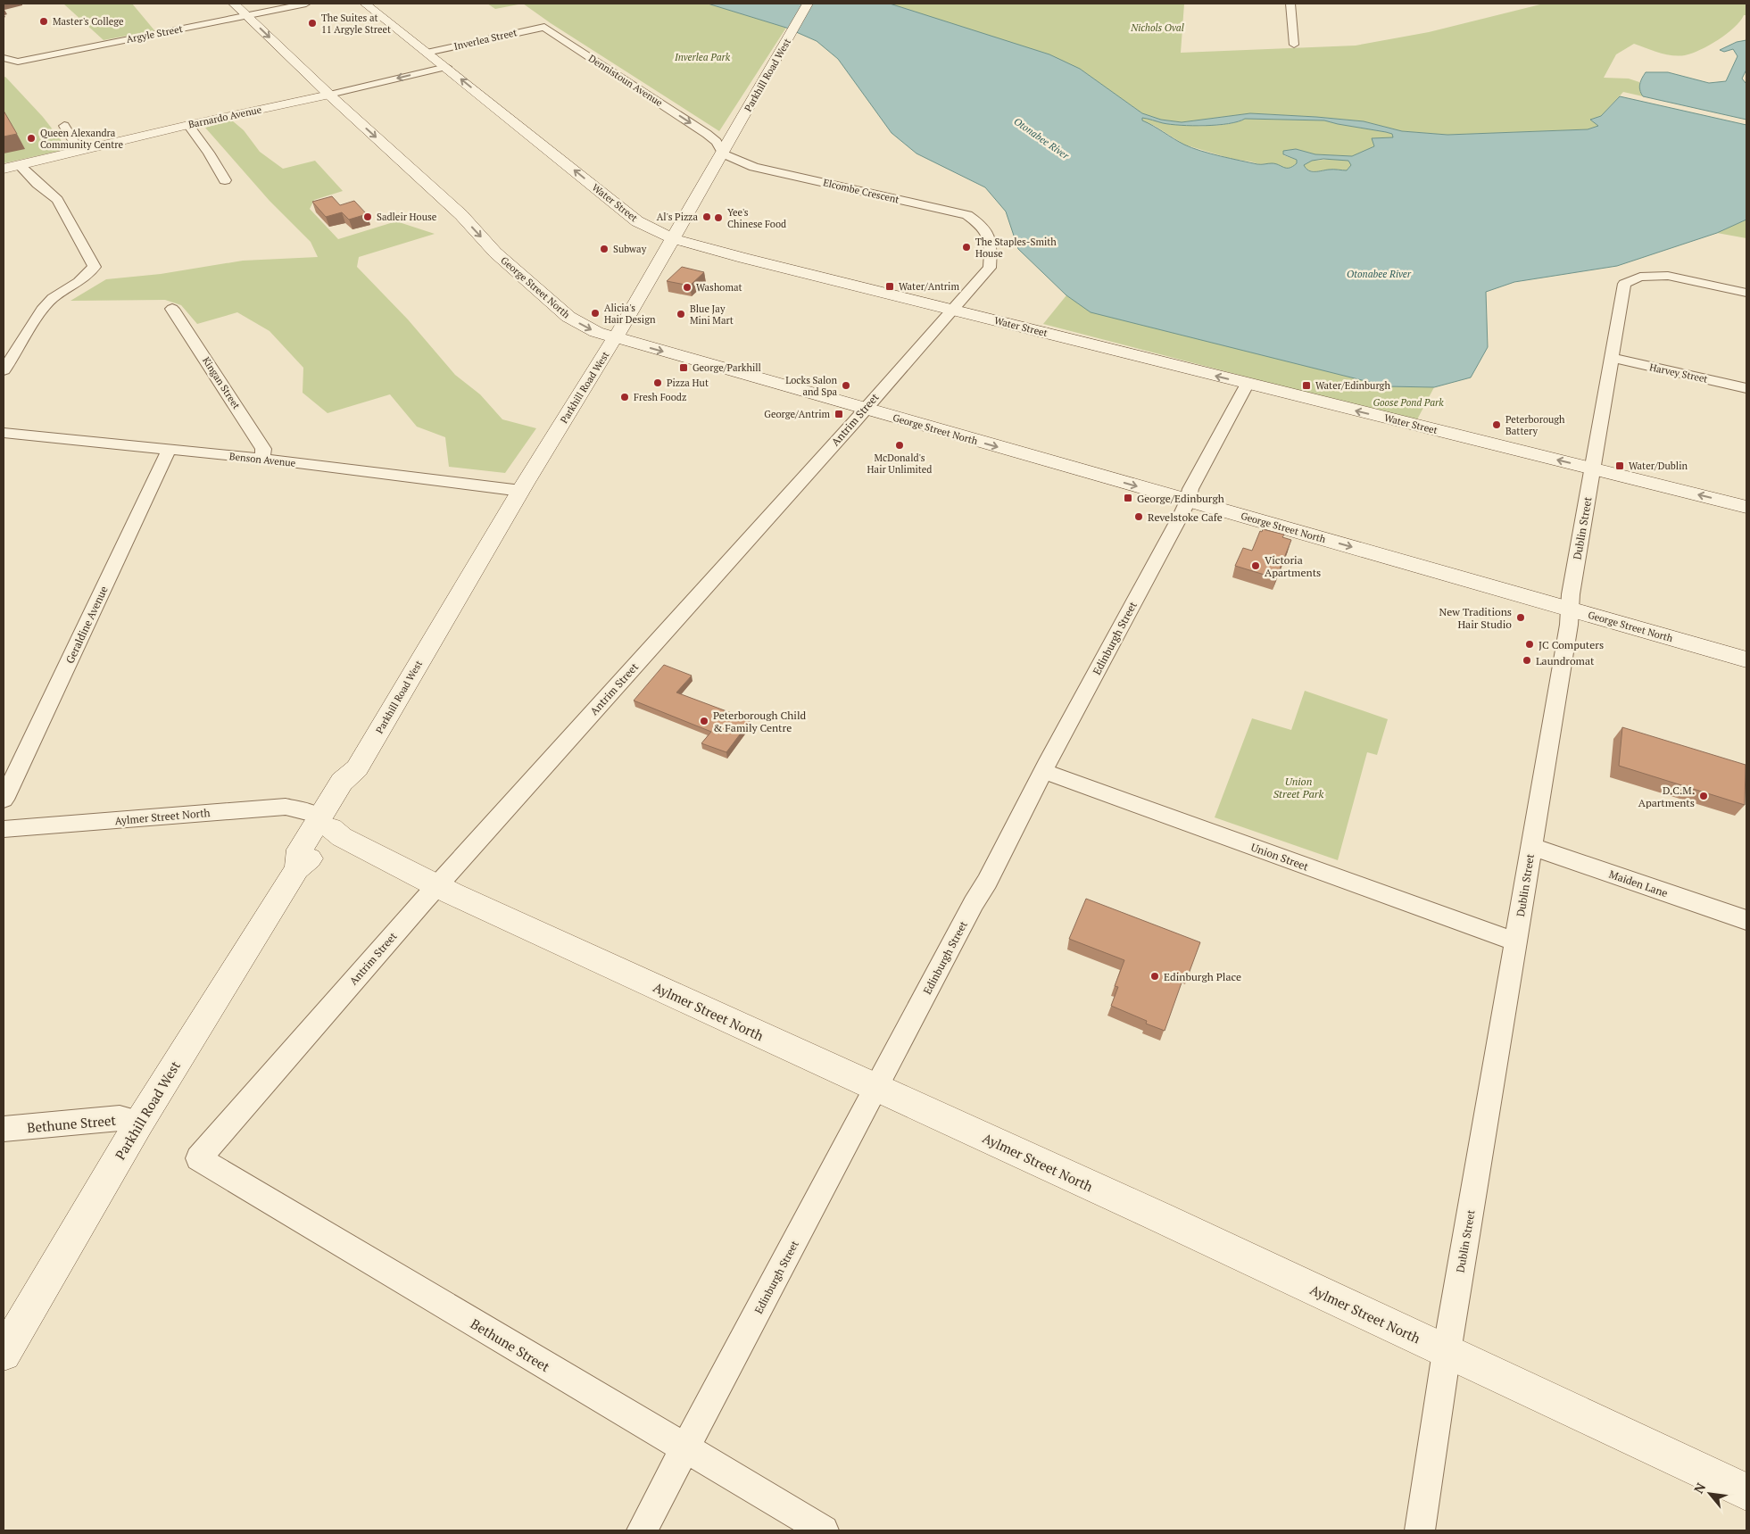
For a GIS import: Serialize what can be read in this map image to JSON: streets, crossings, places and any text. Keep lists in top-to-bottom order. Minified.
{"streets":{"main road":["Parkhill Road West","Barnardo Avenue","Water Street","George Street North","Aylmer Street North"],"street":["Argyle Street","Inverlea Street","Dennistoun Avenue","Elcombe Crescent","Harvey Street","Kingan Street","Antrim Street","Benson Avenue","Dublin Street","Geraldine Avenue","Edinburgh Street","Union Street","Maiden Lane","Bethune Street"]},"crossings":[["Argyle Street","George Street North"],["Inverlea Street","Dennistoun Avenue"],["Inverlea Street","Water Street"],["Parkhill Road West","Dennistoun Avenue"],["Parkhill Road West","Elcombe Crescent"],["Parkhill Road West","Water Street"],["Parkhill Road West","George Street North"],["Parkhill Road West","Benson Avenue"],["Parkhill Road West","Aylmer Street North"],["Parkhill Road West","Bethune Street"],["Dennistoun Avenue","Elcombe Crescent"],["Barnardo Avenue","Water Street"],["Barnardo Avenue","George Street North"],["Elcombe Crescent","Antrim Street"],["Water Street","Antrim Street"],["Water Street","Dublin Street"],["Water Street","Edinburgh Street"],["George Street North","Antrim Street"],["George Street North","Dublin Street"],["George Street North","Edinburgh Street"],["Harvey Street","Dublin Street"],["Kingan Street","Benson Avenue"],["Antrim Street","Aylmer Street North"],["Antrim Street","Bethune Street"],["Benson Avenue","Geraldine Avenue"],["Dublin Street","Aylmer Street North"],["Dublin Street","Union Street"],["Dublin Street","Maiden Lane"],["Edinburgh Street","Aylmer Street North"],["Edinburgh Street","Union Street"],["Edinburgh Street","Bethune Street"]],"one_way":["Dennistoun Avenue","Water Street","George Street North"],"water":["Otonabee River"],"parks":["Nichols Oval","Inverlea Park","Goose Pond Park","Union Street Park"],"places":{"other":["Master's College","The Suites at 11 Argyle Street","Queen Alexandra Community Centre","Sadleir House","Al's Pizza","Yee's Chinese Food","The Staples-Smith House","Subway","Washomat","Alicia's Hair Design","Blue Jay Mini Mart","Pizza Hut","Locks Salon and Spa","Fresh Foodz","Peterborough Battery","McDonald's Hair Unlimited","Revelstoke Cafe","Victoria Apartments","New Traditions Hair Studio","JC Computers","Laundromat","Peterborough Child & Family Centre","D.C.M. Apartments","Edinburgh Place"],"transit":["Water/Antrim","George/Parkhill","Water/Edinburgh","George/Antrim","Water/Dublin","George/Edinburgh"]},"north":"top left"}
